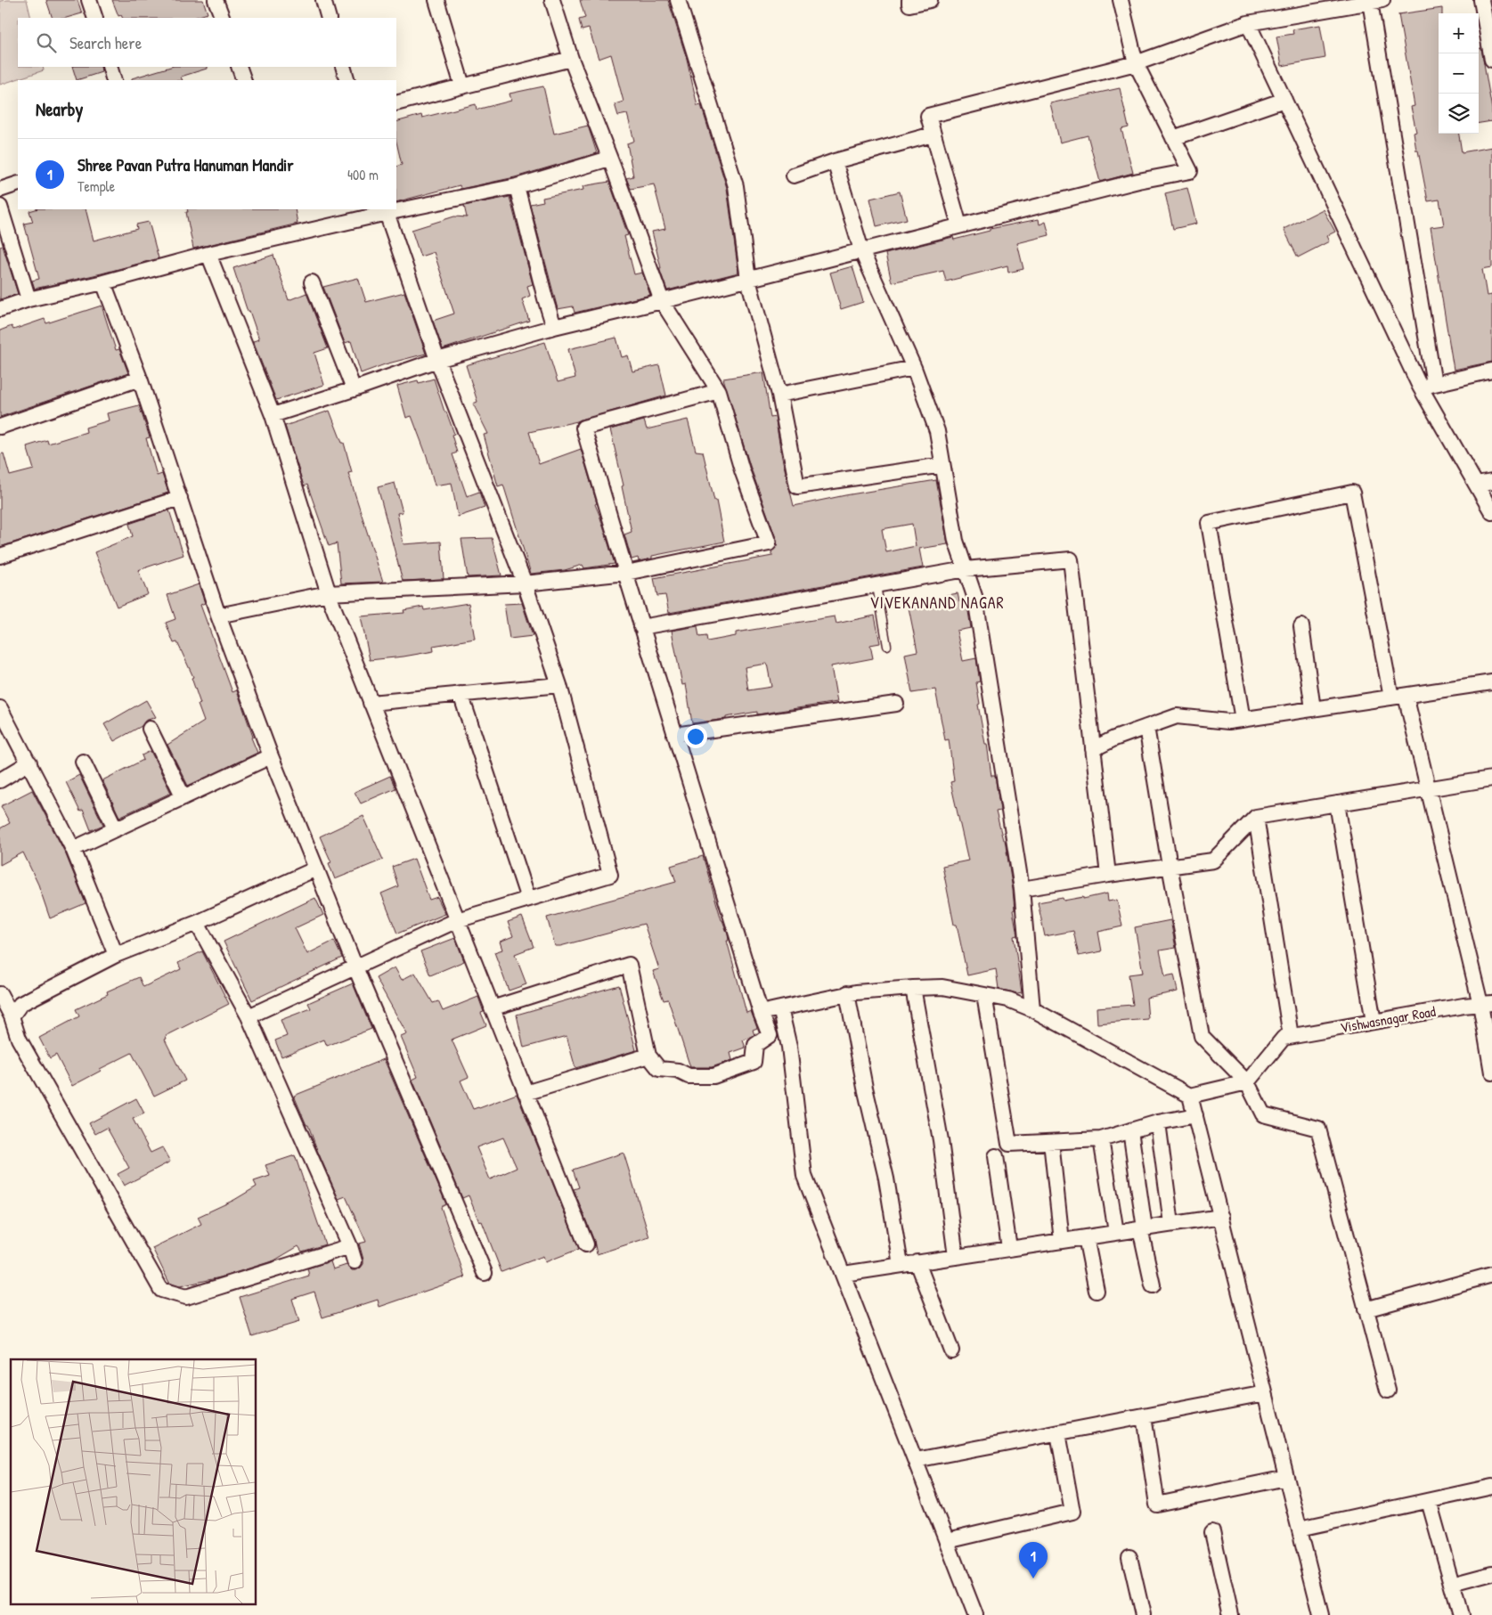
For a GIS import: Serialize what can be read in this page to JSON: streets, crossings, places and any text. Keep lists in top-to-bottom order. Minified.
{"streets":{"street":["Vishwasnagar Road"]},"districts":["VIVEKANAND NAGAR"],"page":{"map_buttons":["+","−"],"search":"Search here","heading":"Nearby","list":[{"mark":"1","name":"Shree Pavan Putra Hanuman Mandir","note":"Temple","value":"400 m"}],"pins":"1"}}
